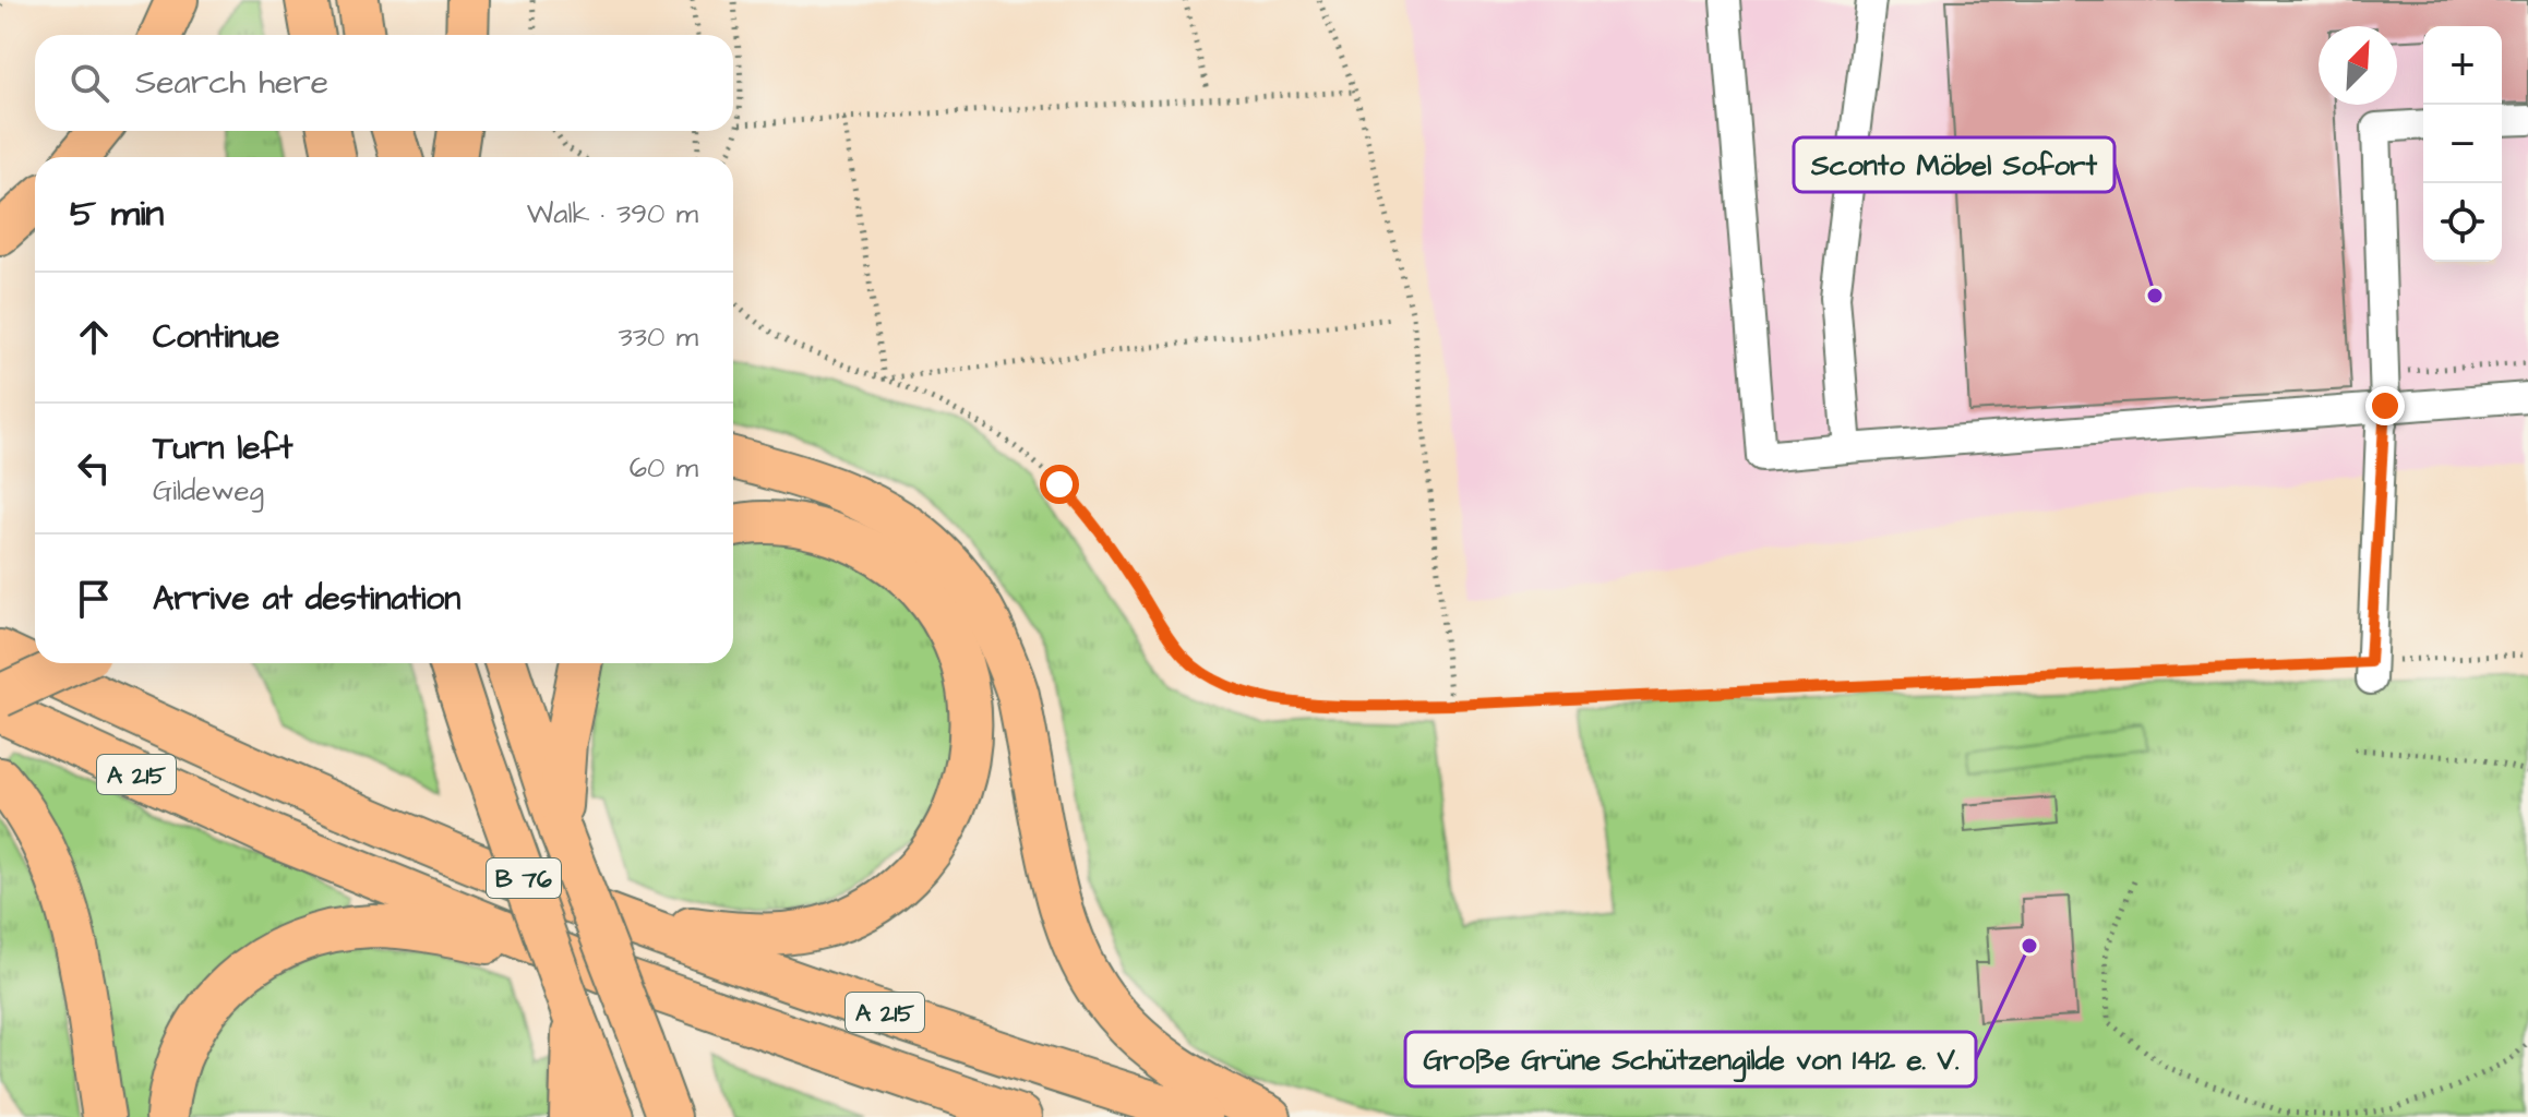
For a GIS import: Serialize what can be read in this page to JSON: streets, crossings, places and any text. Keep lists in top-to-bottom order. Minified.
{"streets":{"highway":["A 215","B 76"]},"places":["Sconto Möbel Sofort","Große Grüne Schützengilde von 1412 e. V."],"north":"top right","page":{"map_buttons":["+","−"],"search":"Search here","heading":["5 min","Walk · 390 m"],"list":[["Continue","330 m"],["Turn left","Gildeweg","60 m"],"Arrive at destination"]}}
